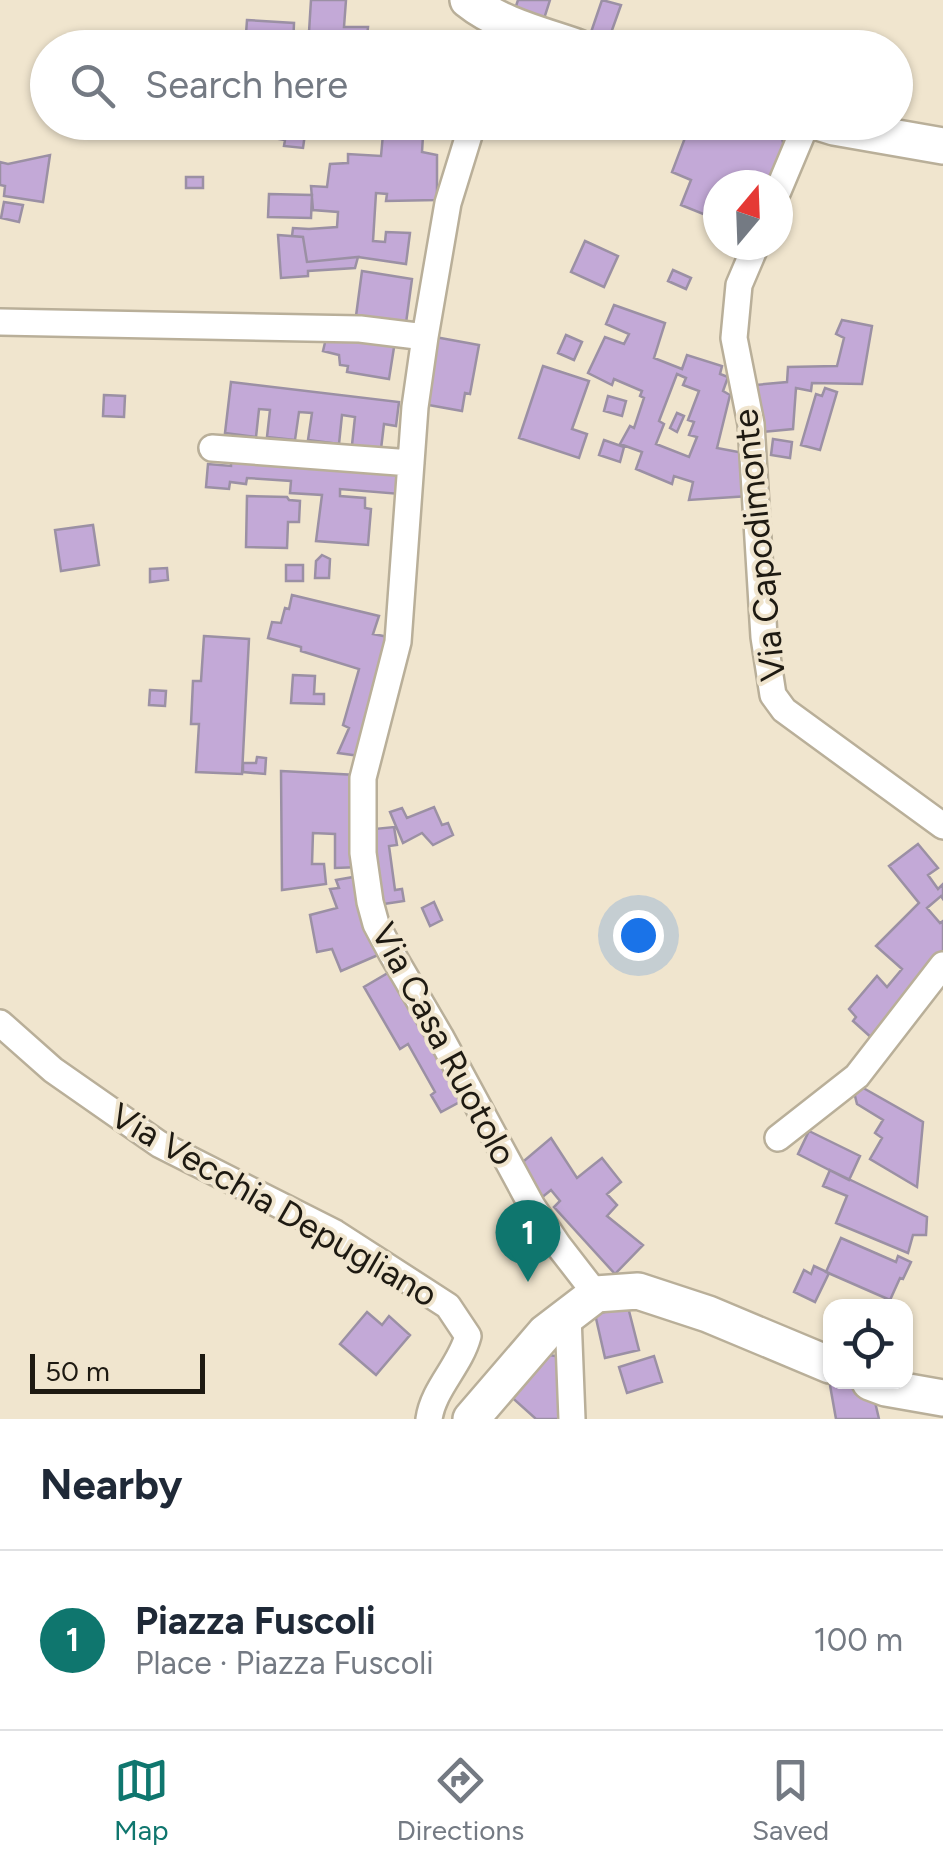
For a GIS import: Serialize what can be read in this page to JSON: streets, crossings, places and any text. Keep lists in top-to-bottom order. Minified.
{"streets":{"street":["Via Capodimonte","Via Casa Ruotolo","Via Vecchia Depugliano"]},"scale_bar":"50 m","north":"top","page":{"search":"Search here","pins":"1","scale":"50 m","heading":"Nearby","list":[{"mark":"1","name":"Piazza Fuscoli","note":"Place · Piazza Fuscoli","value":"100 m"}],"nav":["Map","Directions","Saved"]}}
